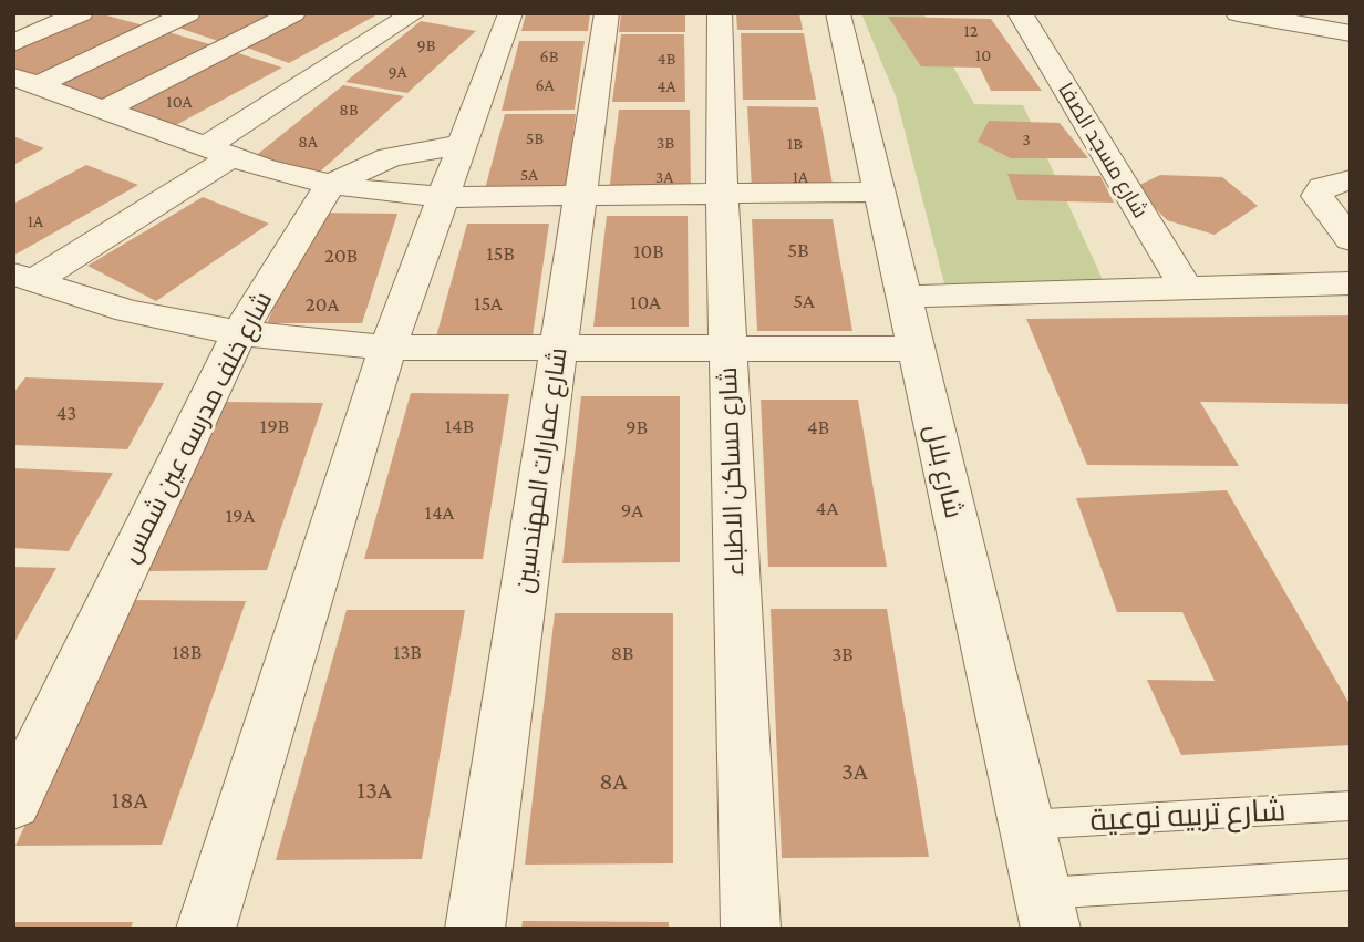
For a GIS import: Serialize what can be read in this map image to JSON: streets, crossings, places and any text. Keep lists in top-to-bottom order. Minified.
{"streets":{"street":["شارع مسجد الصفا","شارع خلف مدرسه عين شمس","شارع عمارات المهندسين","شارع مساكن الاطباء","شارع بلال"],"lane":["شارع تربيه نوعية"]},"crossings":[["شارع بلال","شارع تربيه نوعية"]],"house_numbers":["12","9B","10","6B","4B","9A","6A","4A","10A","8B","5B","3","8A","3B","1B","5A","3A","1A","1A","5B","10B","15B","20B","5A","10A","15A","20A","43","19B","14B","9B","4B","4A","9A","14A","19A","18B","13B","8B","3B","3A","8A","13A","18A"]}
